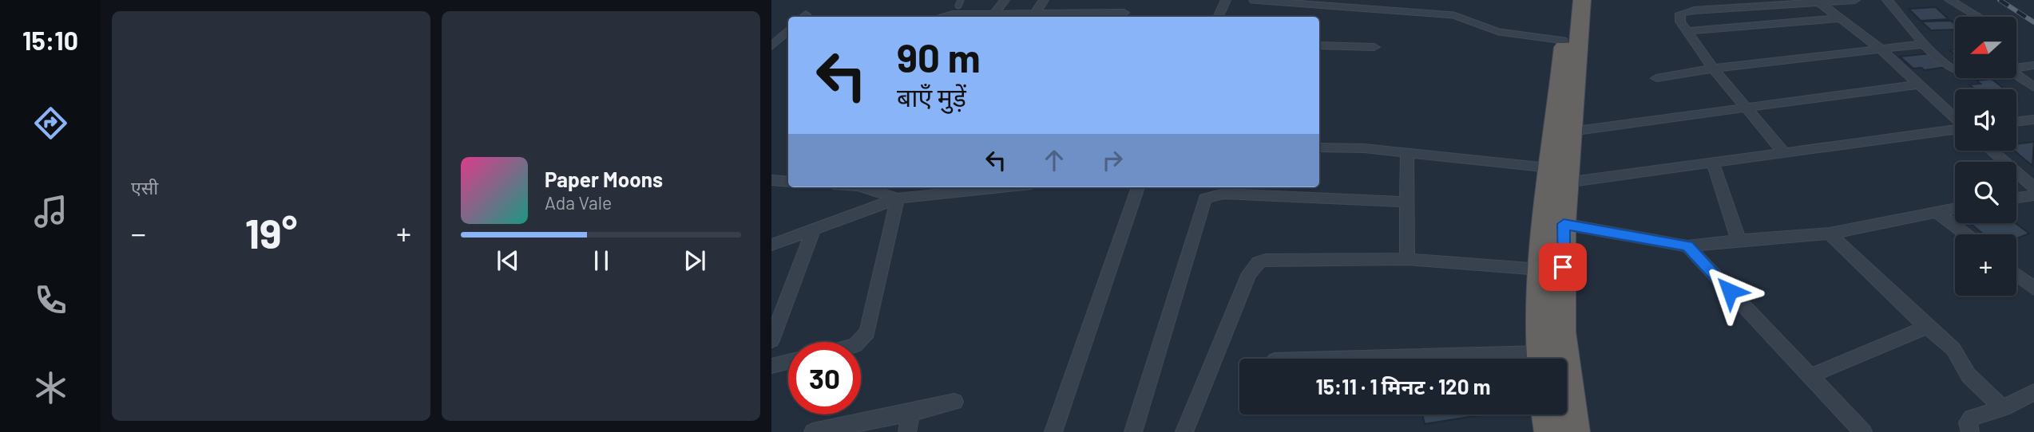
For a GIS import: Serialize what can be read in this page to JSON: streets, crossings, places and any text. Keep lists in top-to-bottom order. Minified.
{"north":"left","page":{"tabs":"15:10","tile":"एसी","map_buttons":"+","turn":["90 m","बाएँ मुड़ें"],"song":["Paper Moons","Ada Vale"],"heat":["−","19°","+"],"limit":"30","trip":"15:11 · 1 मिनट · 120 m"}}
